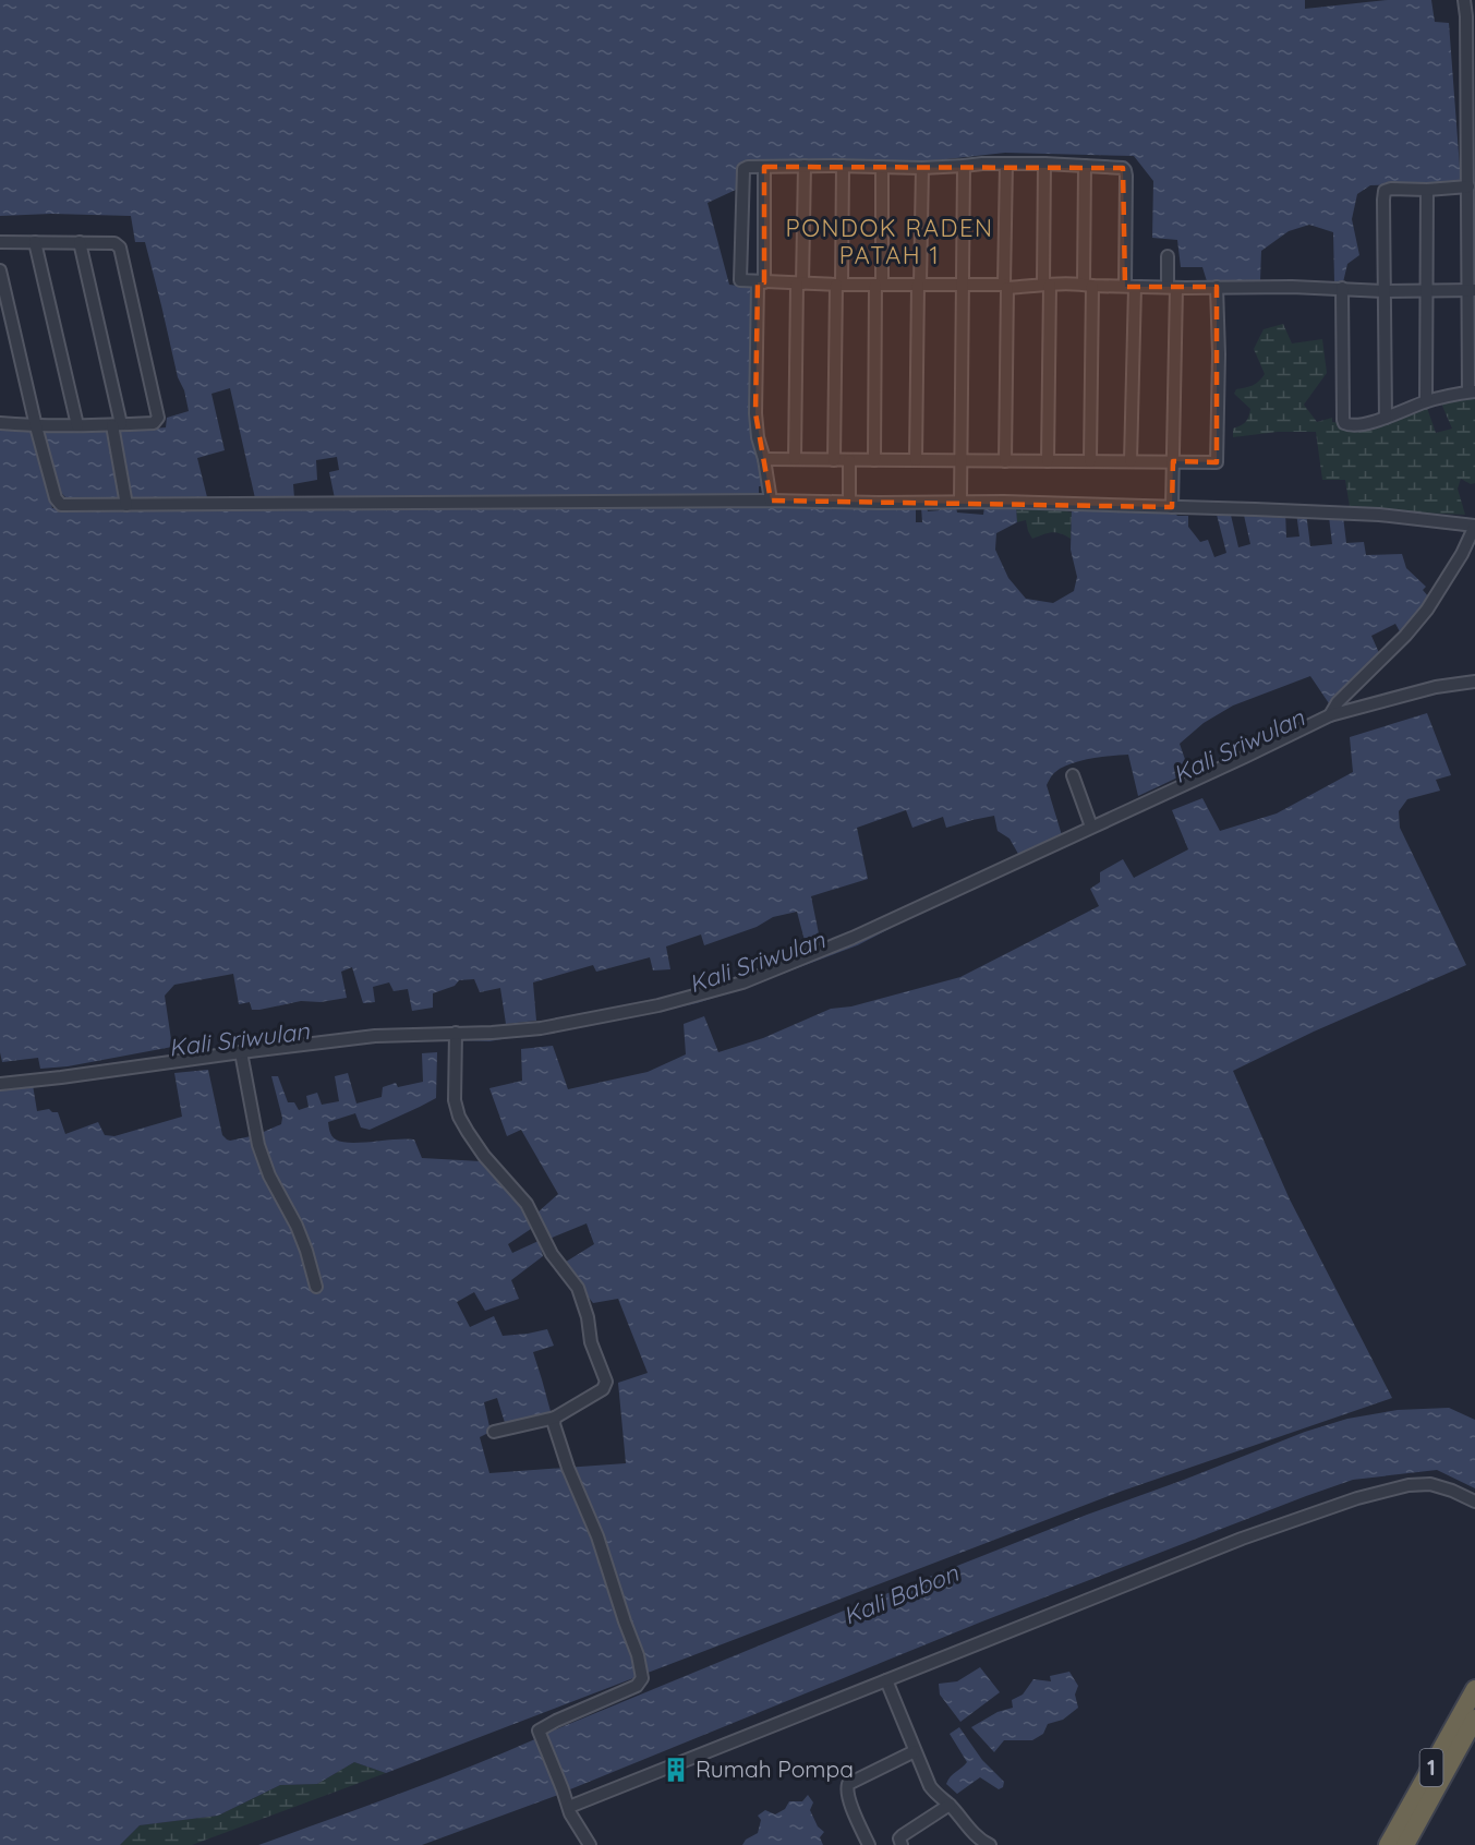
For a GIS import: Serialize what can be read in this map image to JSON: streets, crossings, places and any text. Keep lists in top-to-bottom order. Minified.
{"streets":{"highway":["1"]},"districts":["PONDOK RADEN PATAH 1"],"water":["Kali Sriwulan","Kali Babon"],"places":{"building":["Rumah Pompa"]}}
